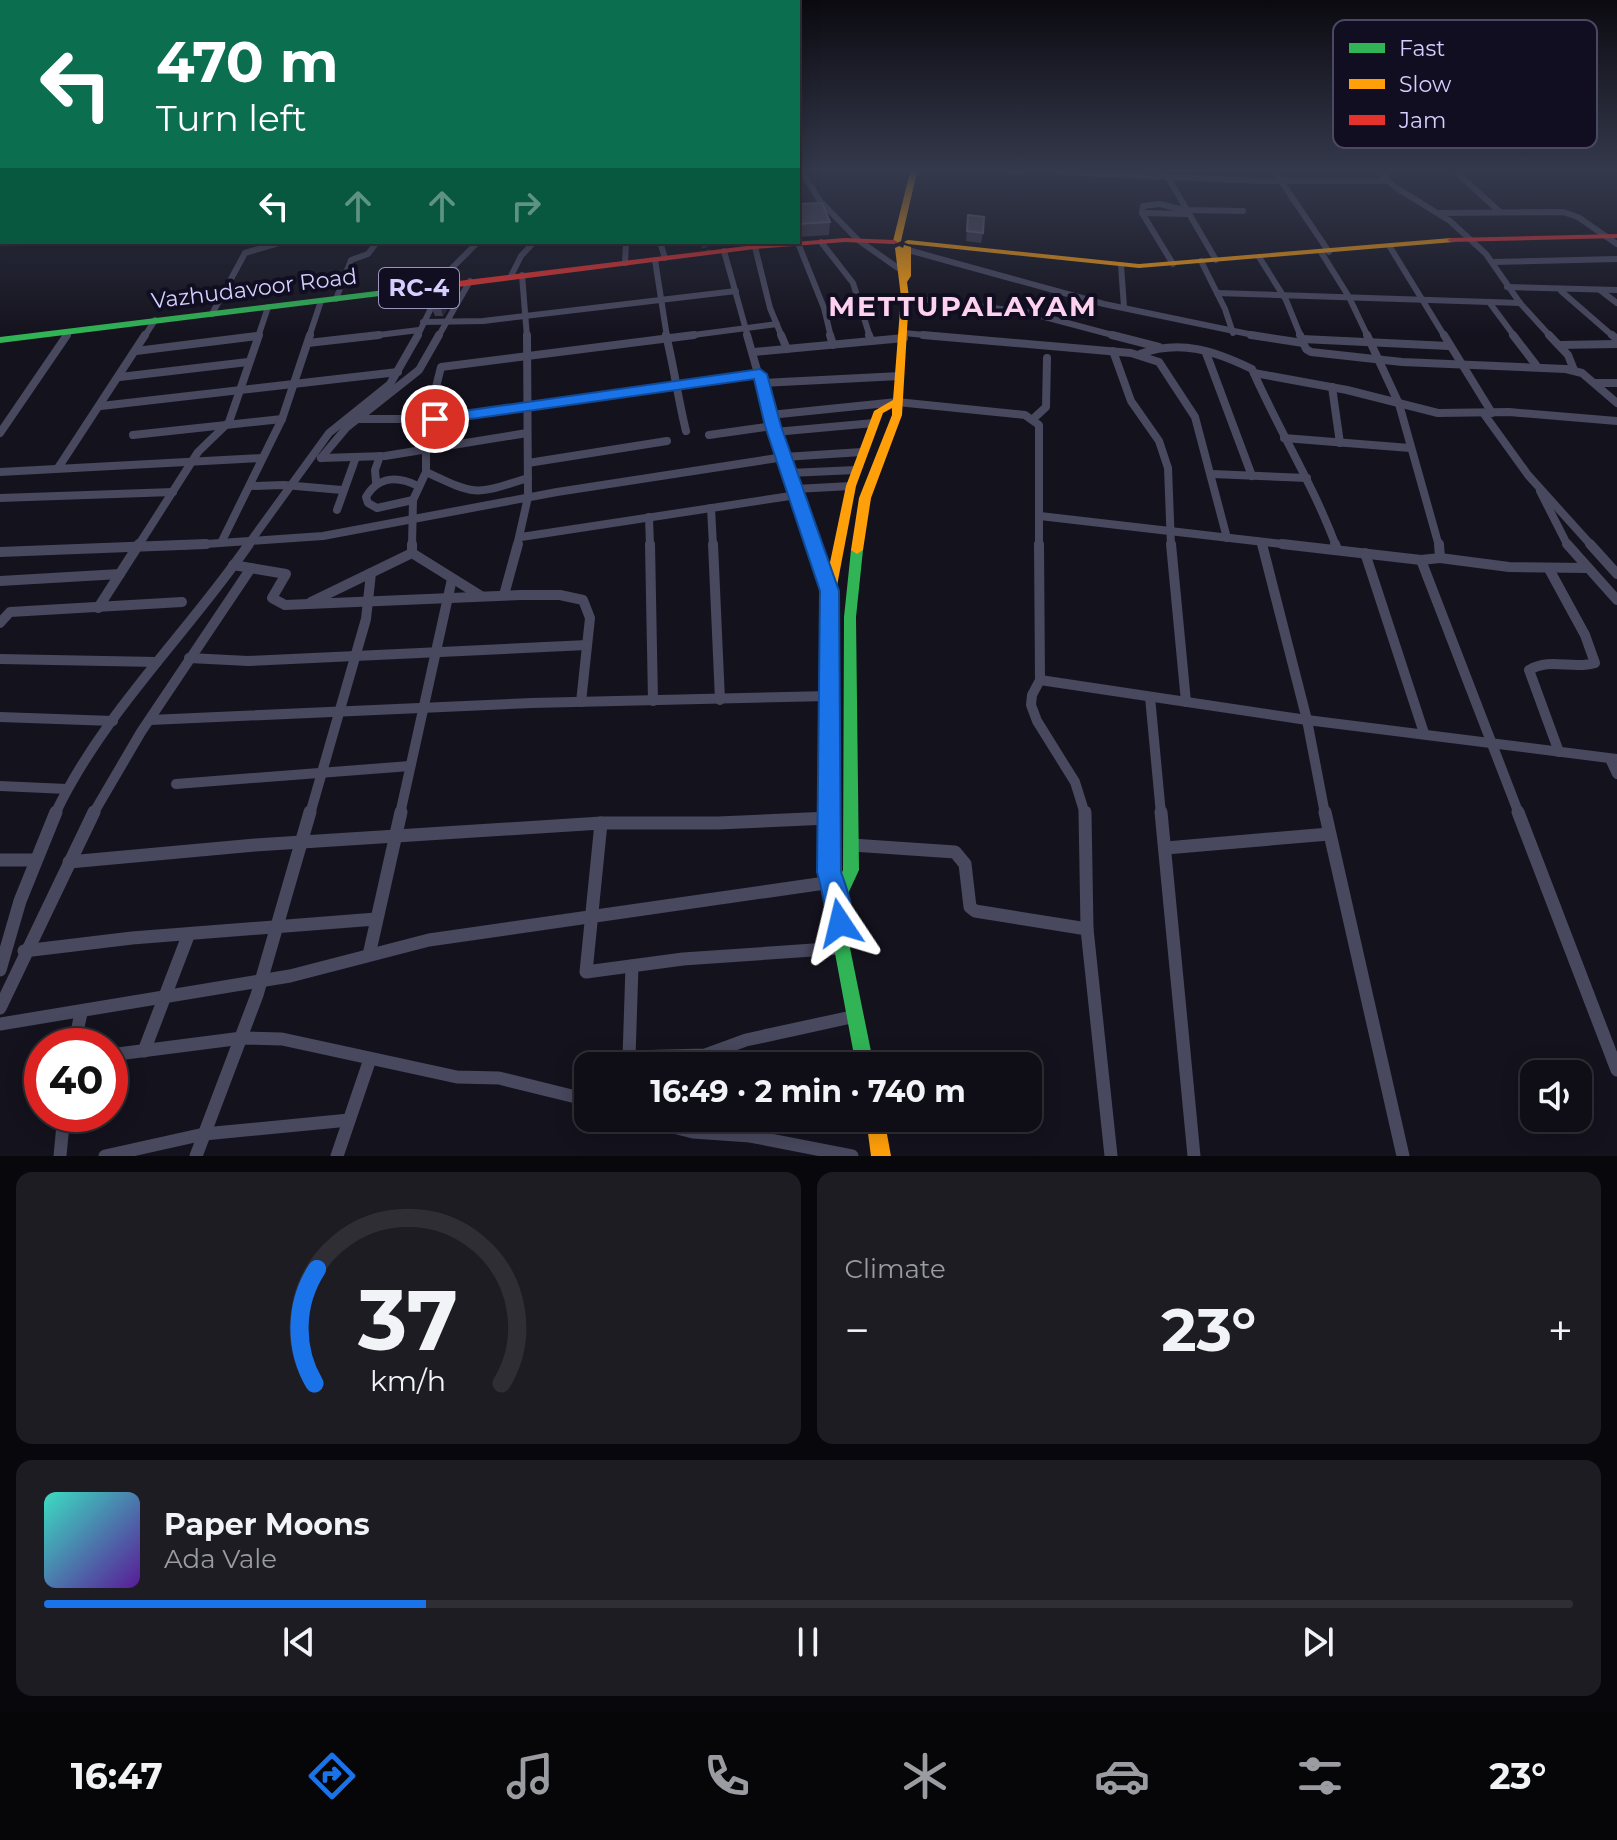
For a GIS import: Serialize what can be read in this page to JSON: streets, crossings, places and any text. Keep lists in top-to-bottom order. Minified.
{"streets":{"main road":["Vazhudavoor Road","RC-4"]},"districts":["METTUPALAYAM"],"legend":["Fast","Slow","Jam"],"page":{"turn":["470 m","Turn left"],"limit":"40","trip":"16:49 · 2 min · 740 m","tile":"Climate","heat":["−","23°","+"],"song":["Paper Moons","Ada Vale"],"tabs":["16:47","23°"],"gauge":["37","km/h"]}}
